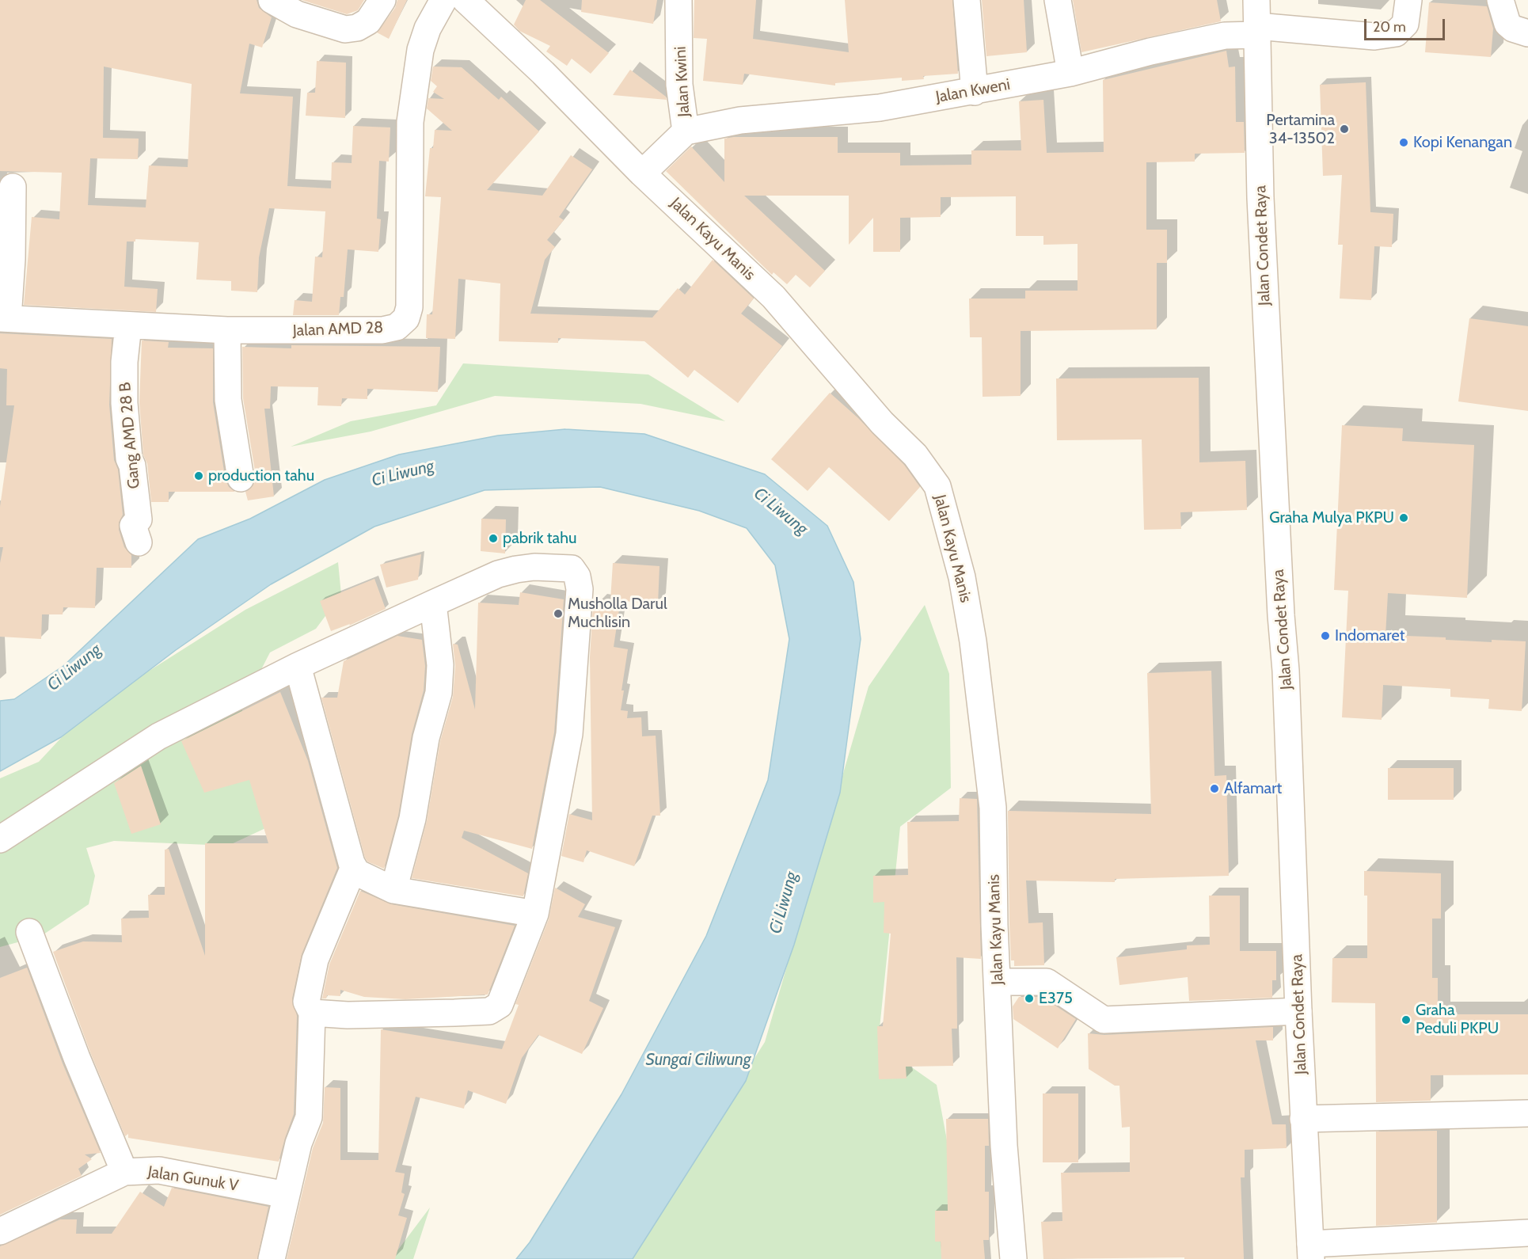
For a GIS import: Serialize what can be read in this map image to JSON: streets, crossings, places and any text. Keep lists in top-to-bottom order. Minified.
{"streets":{"street":["Jalan Kwini","Jalan Kweni","Jalan Kayu Manis","Jalan Condet Raya","Jalan AMD 28","Gang AMD 28 B","Jalan Gunuk V"]},"crossings":[["Jalan Kwini","Jalan Kweni"],["Jalan Kwini","Jalan Kayu Manis"],["Jalan Kweni","Jalan Condet Raya"],["Jalan AMD 28","Gang AMD 28 B"]],"water":["Ci Liwung","Sungai Ciliwung"],"places":["Pertamina 34-13502","Kopi Kenangan","production tahu","Graha Mulya PKPU","pabrik tahu","Musholla Darul Muchlisin","Indomaret","Alfamart","E375","Graha Peduli PKPU"],"scale_bar":"20 m"}
